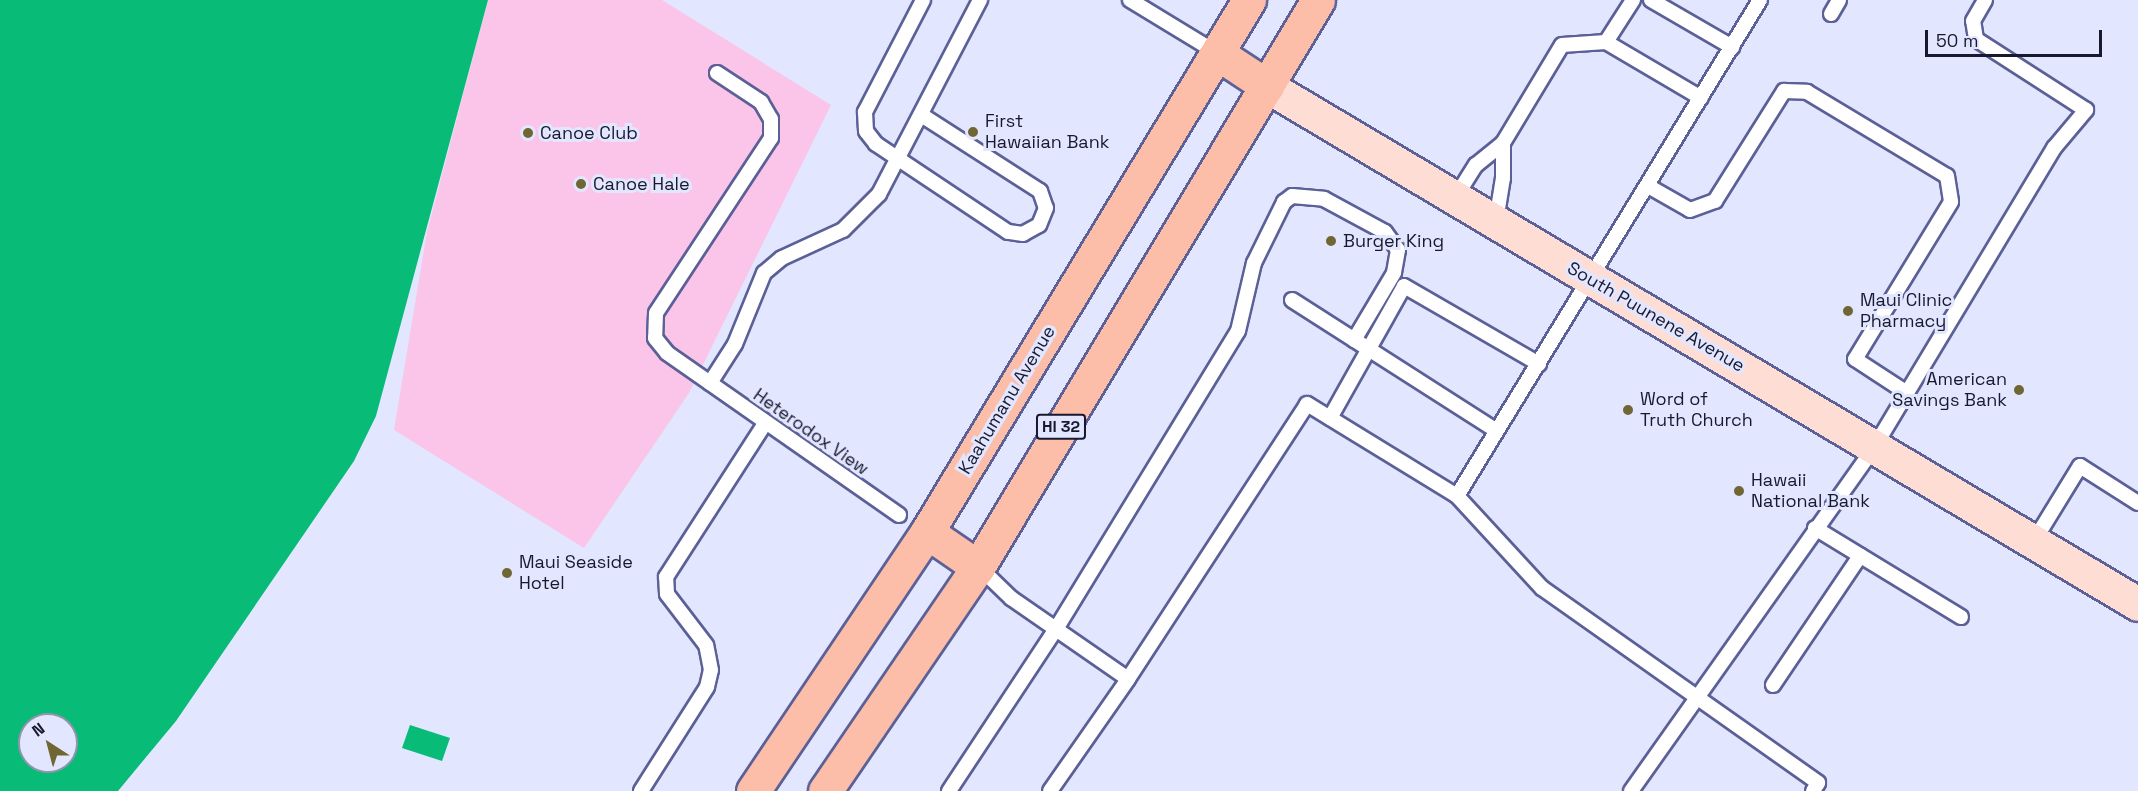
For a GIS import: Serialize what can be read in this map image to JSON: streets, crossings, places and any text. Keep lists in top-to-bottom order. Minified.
{"streets":{"main road":["South Puunene Avenue","Kaahumanu Avenue","HI 32"],"lane":["Heterodox View"]},"crossings":[["South Puunene Avenue","HI 32"]],"places":["First Hawaiian Bank","Canoe Club","Canoe Hale","Burger King","Maui Clinic Pharmacy","American Savings Bank","Word of Truth Church","Hawaii National Bank","Maui Seaside Hotel"],"scale_bar":"50 m","north":"top left"}
